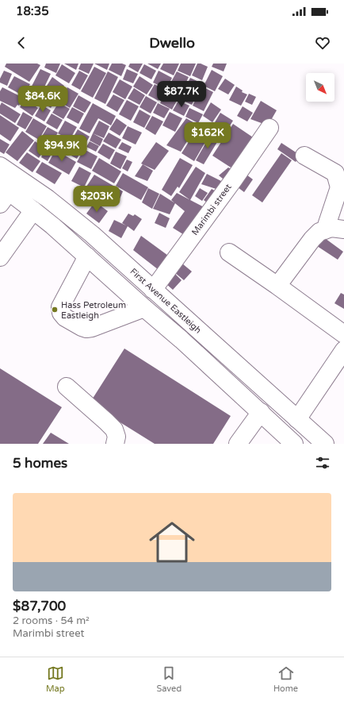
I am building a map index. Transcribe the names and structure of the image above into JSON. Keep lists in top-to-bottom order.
{
  "streets": {
    "main road": ["Marimbi street", "First Avenue Eastleigh"]
  },
  "crossings": [
    ["Marimbi street", "First Avenue Eastleigh"]
  ],
  "places": ["Hass Petroleum Eastleigh"],
  "north": "bottom right",
  "page": {
    "status": "18:35",
    "header": "Dwello",
    "price": [
      "$87.7K",
      "$84.6K",
      "$162K",
      "$94.9K",
      "$203K"
    ],
    "heading": "5 homes",
    "list": [
      {
        "name": "$87,700",
        "note": "2 rooms · 54 m² · Marimbi street"
      }
    ],
    "tabs": ["Map", "Saved", "Home"]
  }
}
